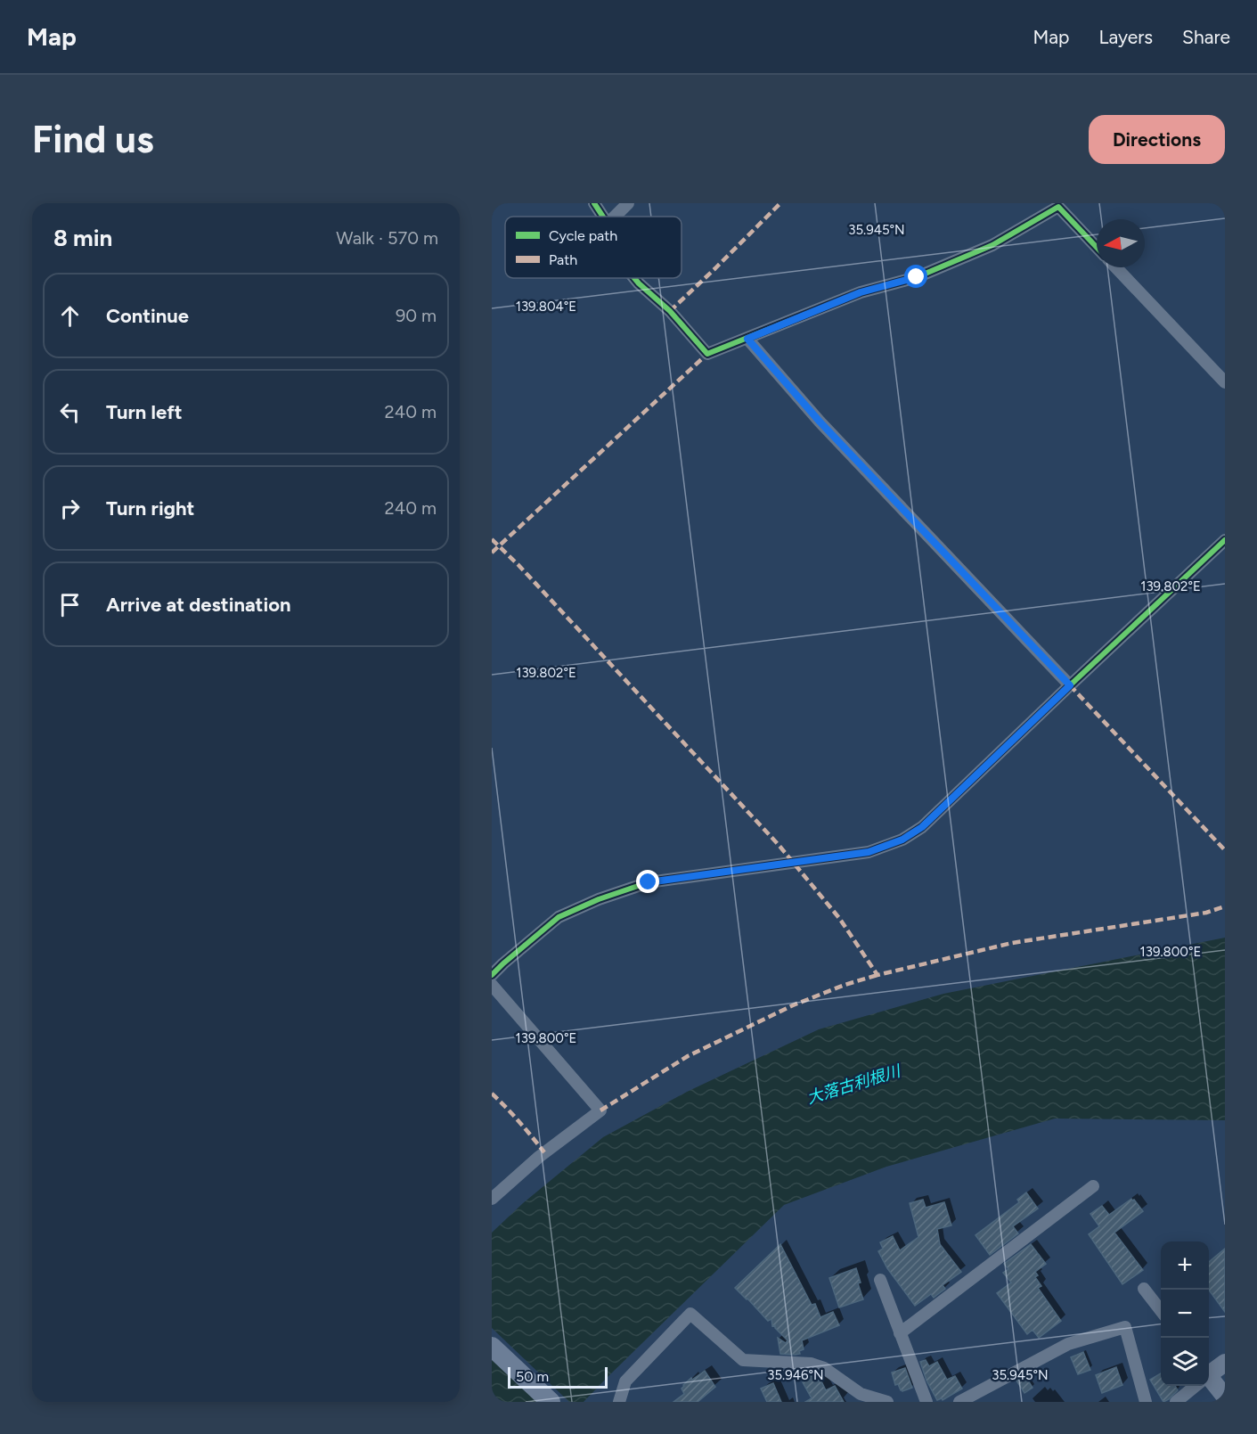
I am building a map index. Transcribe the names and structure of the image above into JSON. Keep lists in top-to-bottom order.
{
  "water": ["大落古利根川"],
  "legend": ["Cycle path", "Path"],
  "scale_bar": "50 m",
  "north": "left",
  "page": {
    "header": "Map",
    "nav": ["Map", "Layers", "Share"],
    "buttons": "Directions",
    "title": "Find us",
    "heading": ["8 min", "Walk · 570 m"],
    "list": [
      ["Continue", "90 m"],
      ["Turn left", "240 m"],
      ["Turn right", "240 m"],
      "Arrive at destination"
    ],
    "map_buttons": ["+", "−"],
    "scale": "50 m"
  },
  "coordinates": [
    "35.945°N",
    "139.804°E",
    "139.802°E",
    "139.800°E",
    "35.946°N"
  ]
}
